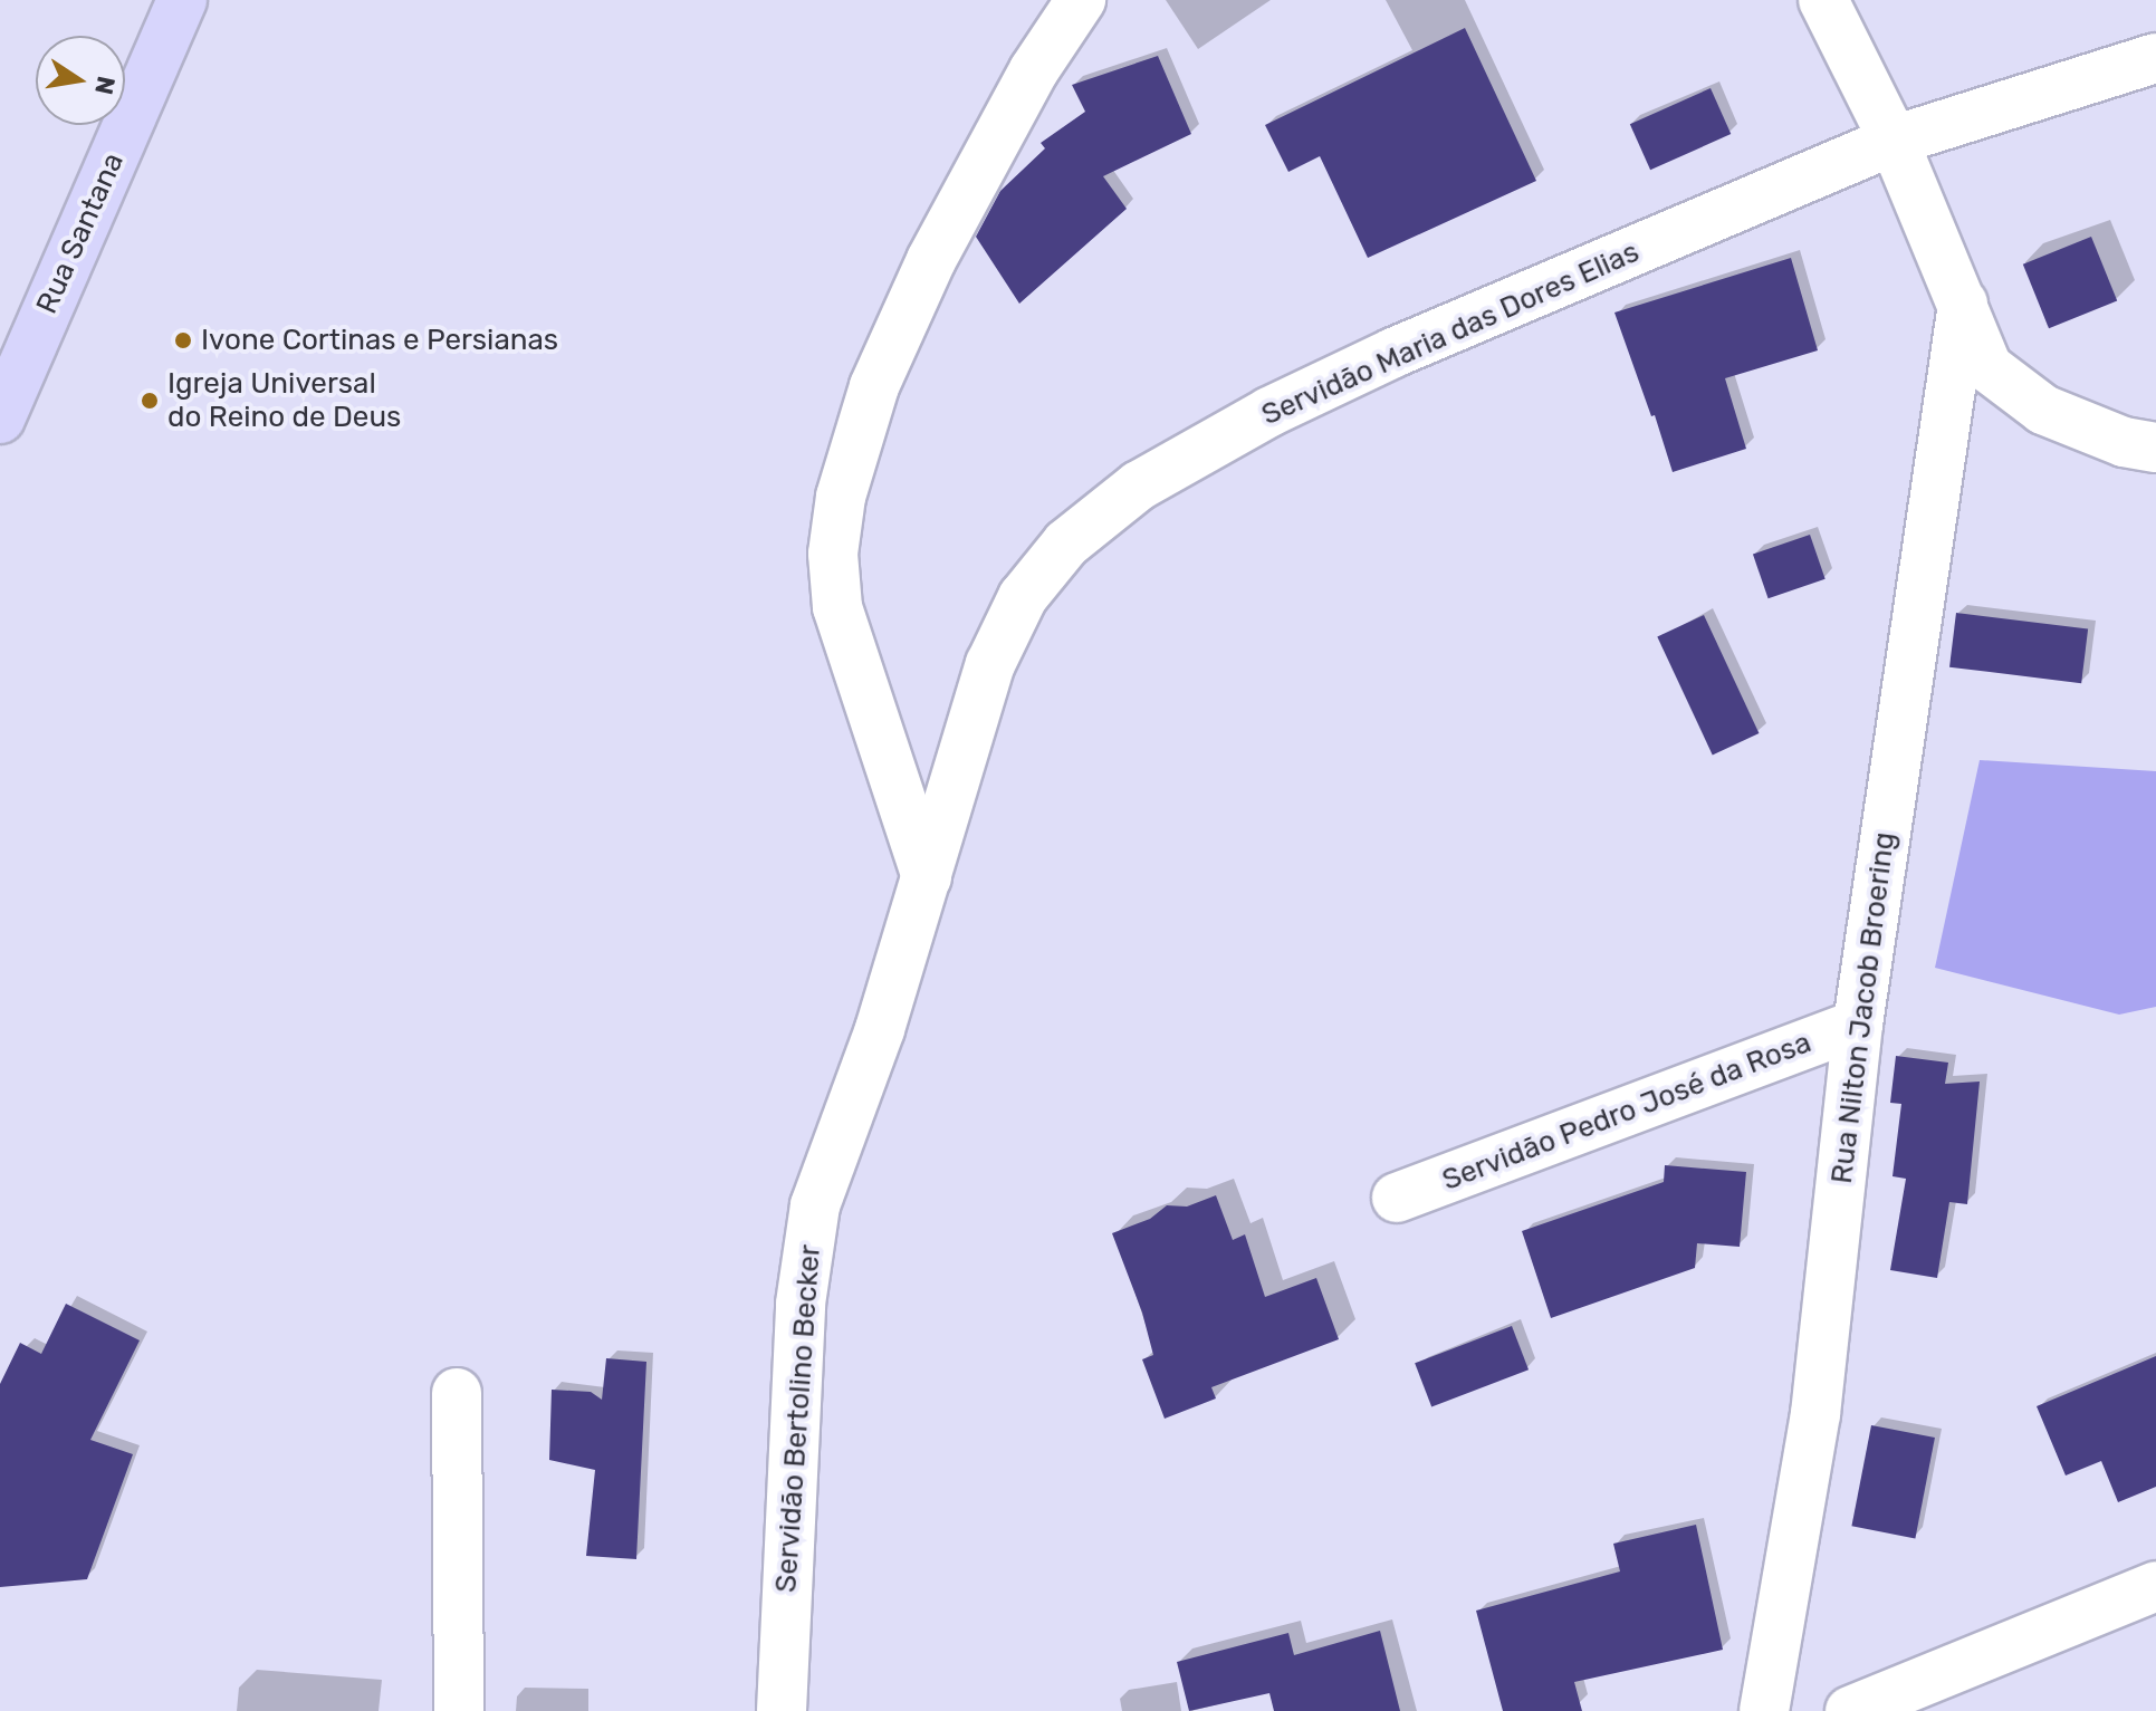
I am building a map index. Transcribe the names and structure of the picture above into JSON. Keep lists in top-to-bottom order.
{
  "streets": {
    "main road": ["Rua Santana"],
    "street": [
      "Servidão Maria das Dores Elias",
      "Rua Nilton Jacob Broering",
      "Servidão Pedro José da Rosa",
      "Servidão Bertolino Becker"
    ]
  },
  "crossings": [
    ["Servidão Maria das Dores Elias", "Servidão Bertolino Becker"],
    ["Rua Nilton Jacob Broering", "Servidão Pedro José da Rosa"]
  ],
  "places": ["Ivone Cortinas e Persianas", "Igreja Universal do Reino de Deus"],
  "north": "right"
}
